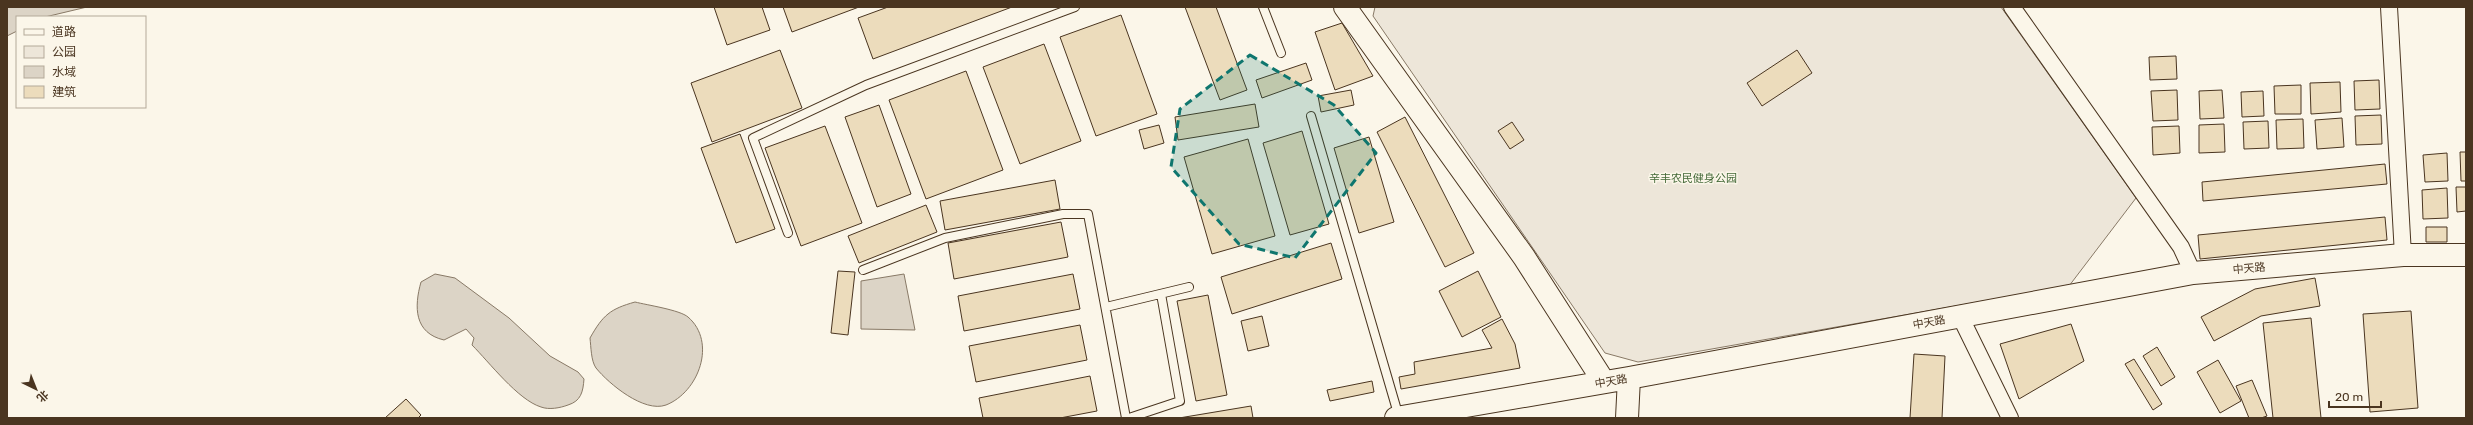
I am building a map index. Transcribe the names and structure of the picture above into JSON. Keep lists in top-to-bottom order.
{
  "streets": {
    "main road": ["中天路"]
  },
  "parks": ["辛丰农民健身公园"],
  "legend": [
    "道路",
    "公园",
    "水域",
    "建筑"
  ],
  "scale_bar": "20 m",
  "north": "bottom right"
}
